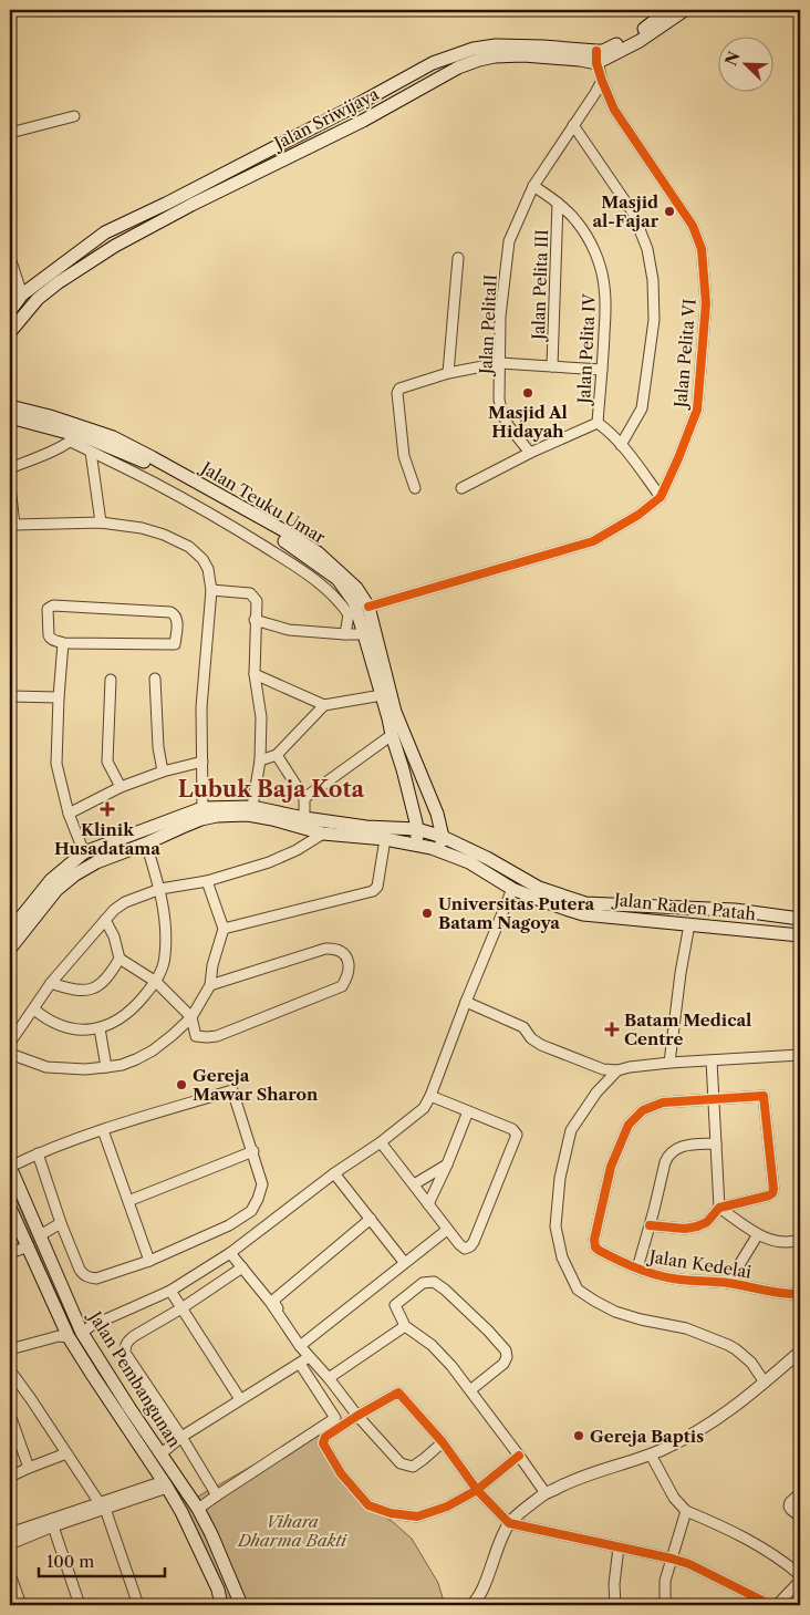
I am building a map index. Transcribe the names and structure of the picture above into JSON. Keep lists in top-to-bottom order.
{
  "streets": {
    "main road": [
      "Jalan Sriwijaya",
      "Jalan Teuku Umar",
      "Jalan Raden Patah",
      "Jalan Pembangunan"
    ],
    "street": [
      "Jalan Pelita III",
      "Jalan PelitaII",
      "Jalan Pelita IV",
      "Jalan Pelita VI",
      "Jalan Kedelai"
    ]
  },
  "crossings": [
    ["Jalan Sriwijaya", "Jalan Pelita VI"],
    ["Jalan Pelita III", "Jalan Pelita IV"],
    ["Jalan PelitaII", "Jalan Pelita IV"],
    ["Jalan PelitaII", "Jalan Pelita VI"],
    ["Jalan Pelita VI", "Jalan Teuku Umar"],
    ["Jalan Teuku Umar", "Jalan Raden Patah"]
  ],
  "districts": ["Lubuk Baja Kota"],
  "parks": ["Vihara Dharma Bakti"],
  "places": {
    "other": [
      "Masjid al-Fajar",
      "Masjid Al Hidayah",
      "Universitas Putera Batam Nagoya",
      "Gereja Mawar Sharon",
      "Gereja Baptis"
    ],
    "health": ["Klinik Husadatama", "Batam Medical Centre"]
  },
  "scale_bar": "100 m",
  "north": "top left"
}
